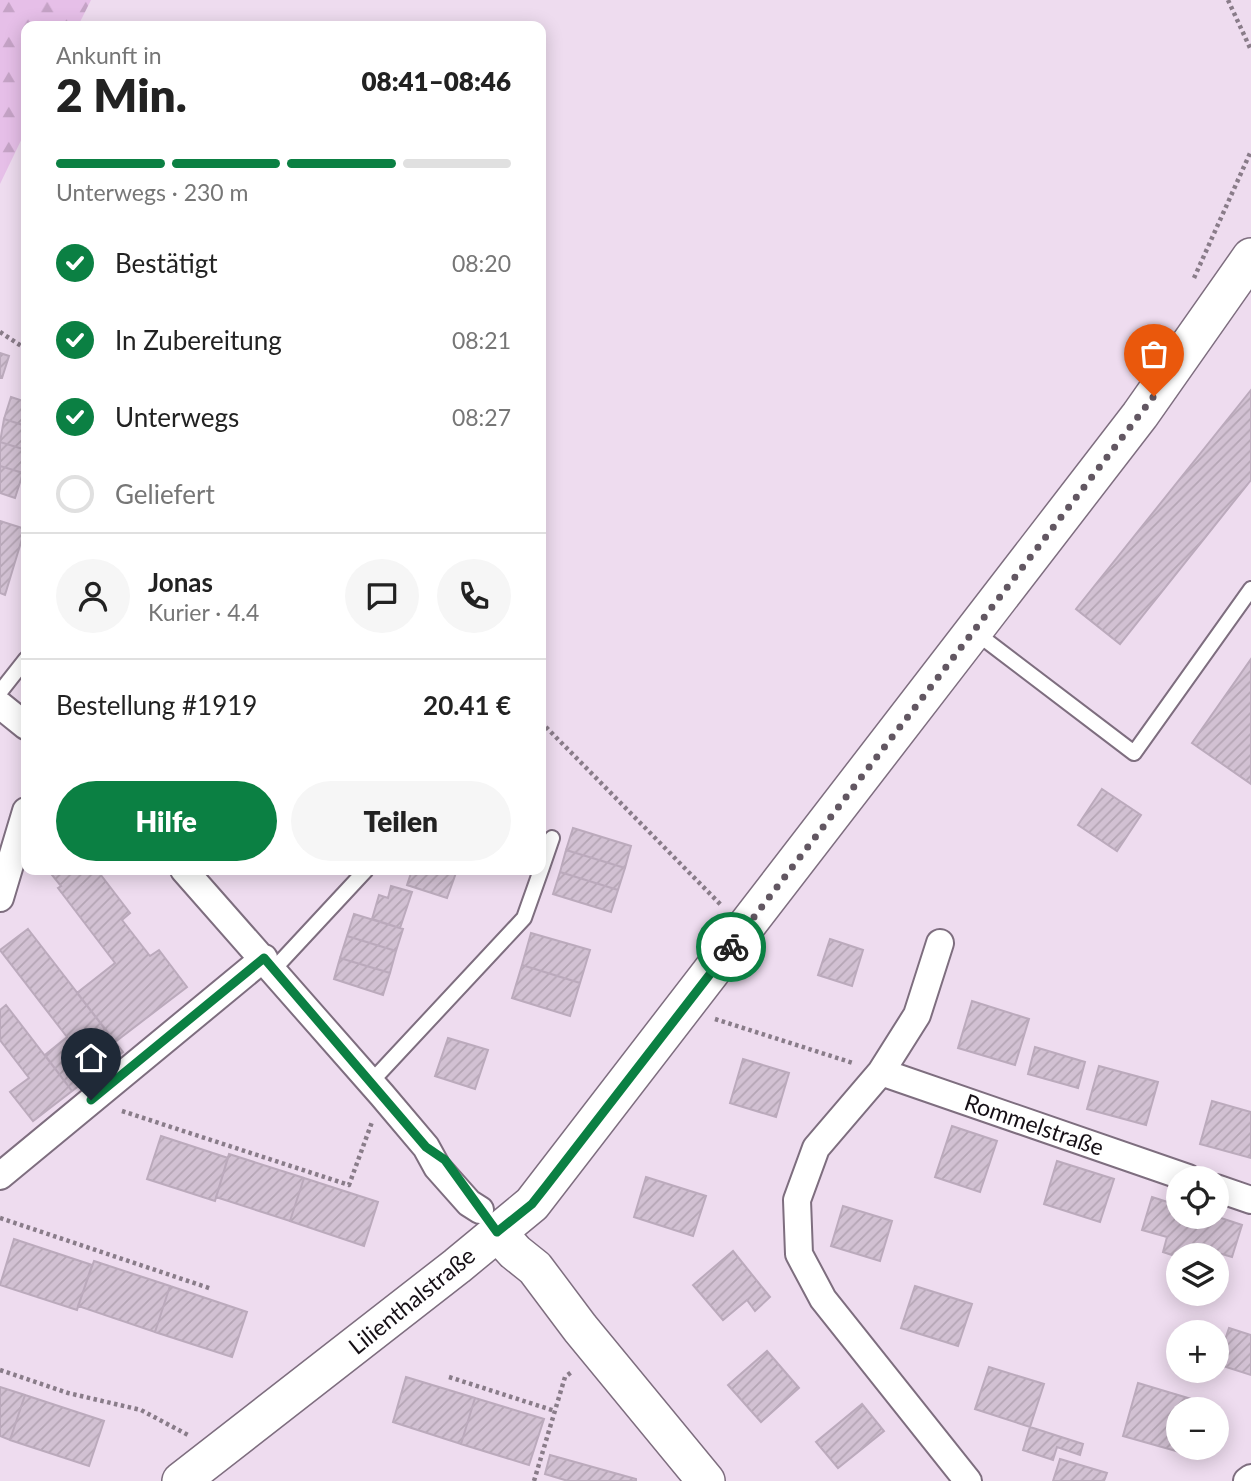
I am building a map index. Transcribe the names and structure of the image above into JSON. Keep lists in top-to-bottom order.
{
  "streets": {
    "street": ["Rommelstraße", "Lilienthalstraße"]
  },
  "page": {
    "heading": ["2 Min.", "Ankunft in", "08:41–08:46"],
    "panel": [
      "Jonas",
      "Kurier · 4.4",
      "Bestellung #1919",
      "20.41 €"
    ],
    "bar": "Unterwegs · 230 m",
    "list": [
      ["Bestätigt", "08:20"],
      ["In Zubereitung", "08:21"],
      ["Unterwegs", "08:27"],
      "Geliefert"
    ],
    "buttons": ["Hilfe", "Teilen"],
    "map_buttons": ["+", "−"]
  }
}
